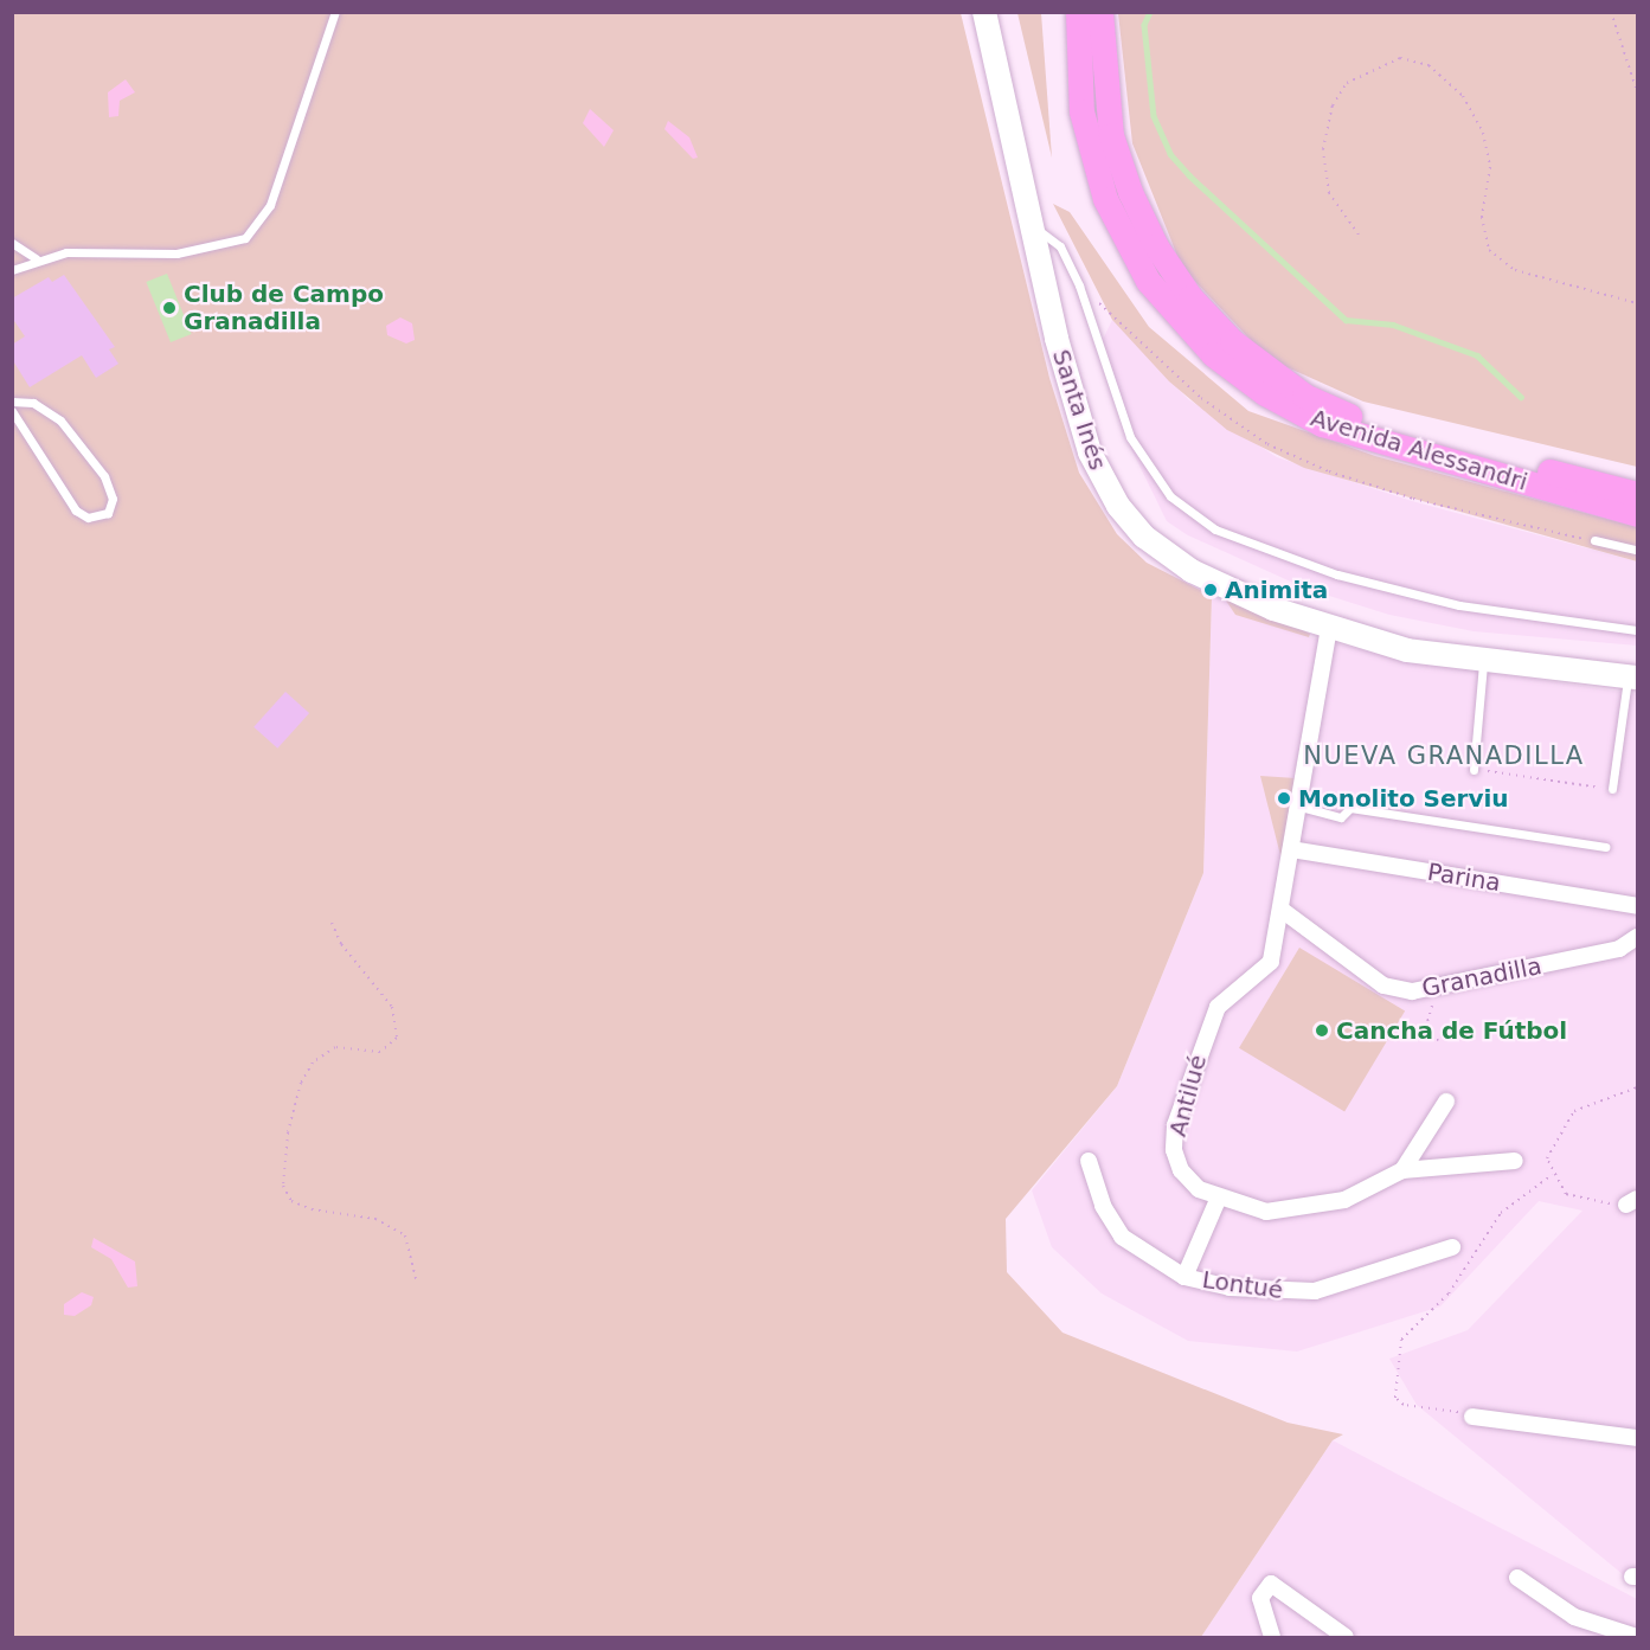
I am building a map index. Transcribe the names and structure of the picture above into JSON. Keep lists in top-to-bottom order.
{
  "streets": {
    "main road": ["Santa Inés", "Avenida Alessandri"],
    "street": [
      "Parina",
      "Granadilla",
      "Antilué",
      "Lontué"
    ]
  },
  "crossings": [
    ["Santa Inés", "Antilué"],
    ["Parina", "Antilué"],
    ["Granadilla", "Antilué"]
  ],
  "districts": ["NUEVA GRANADILLA"],
  "places": [
    "Club de Campo Granadilla",
    "Animita",
    "Monolito Serviu",
    "Cancha de Fútbol"
  ]
}
